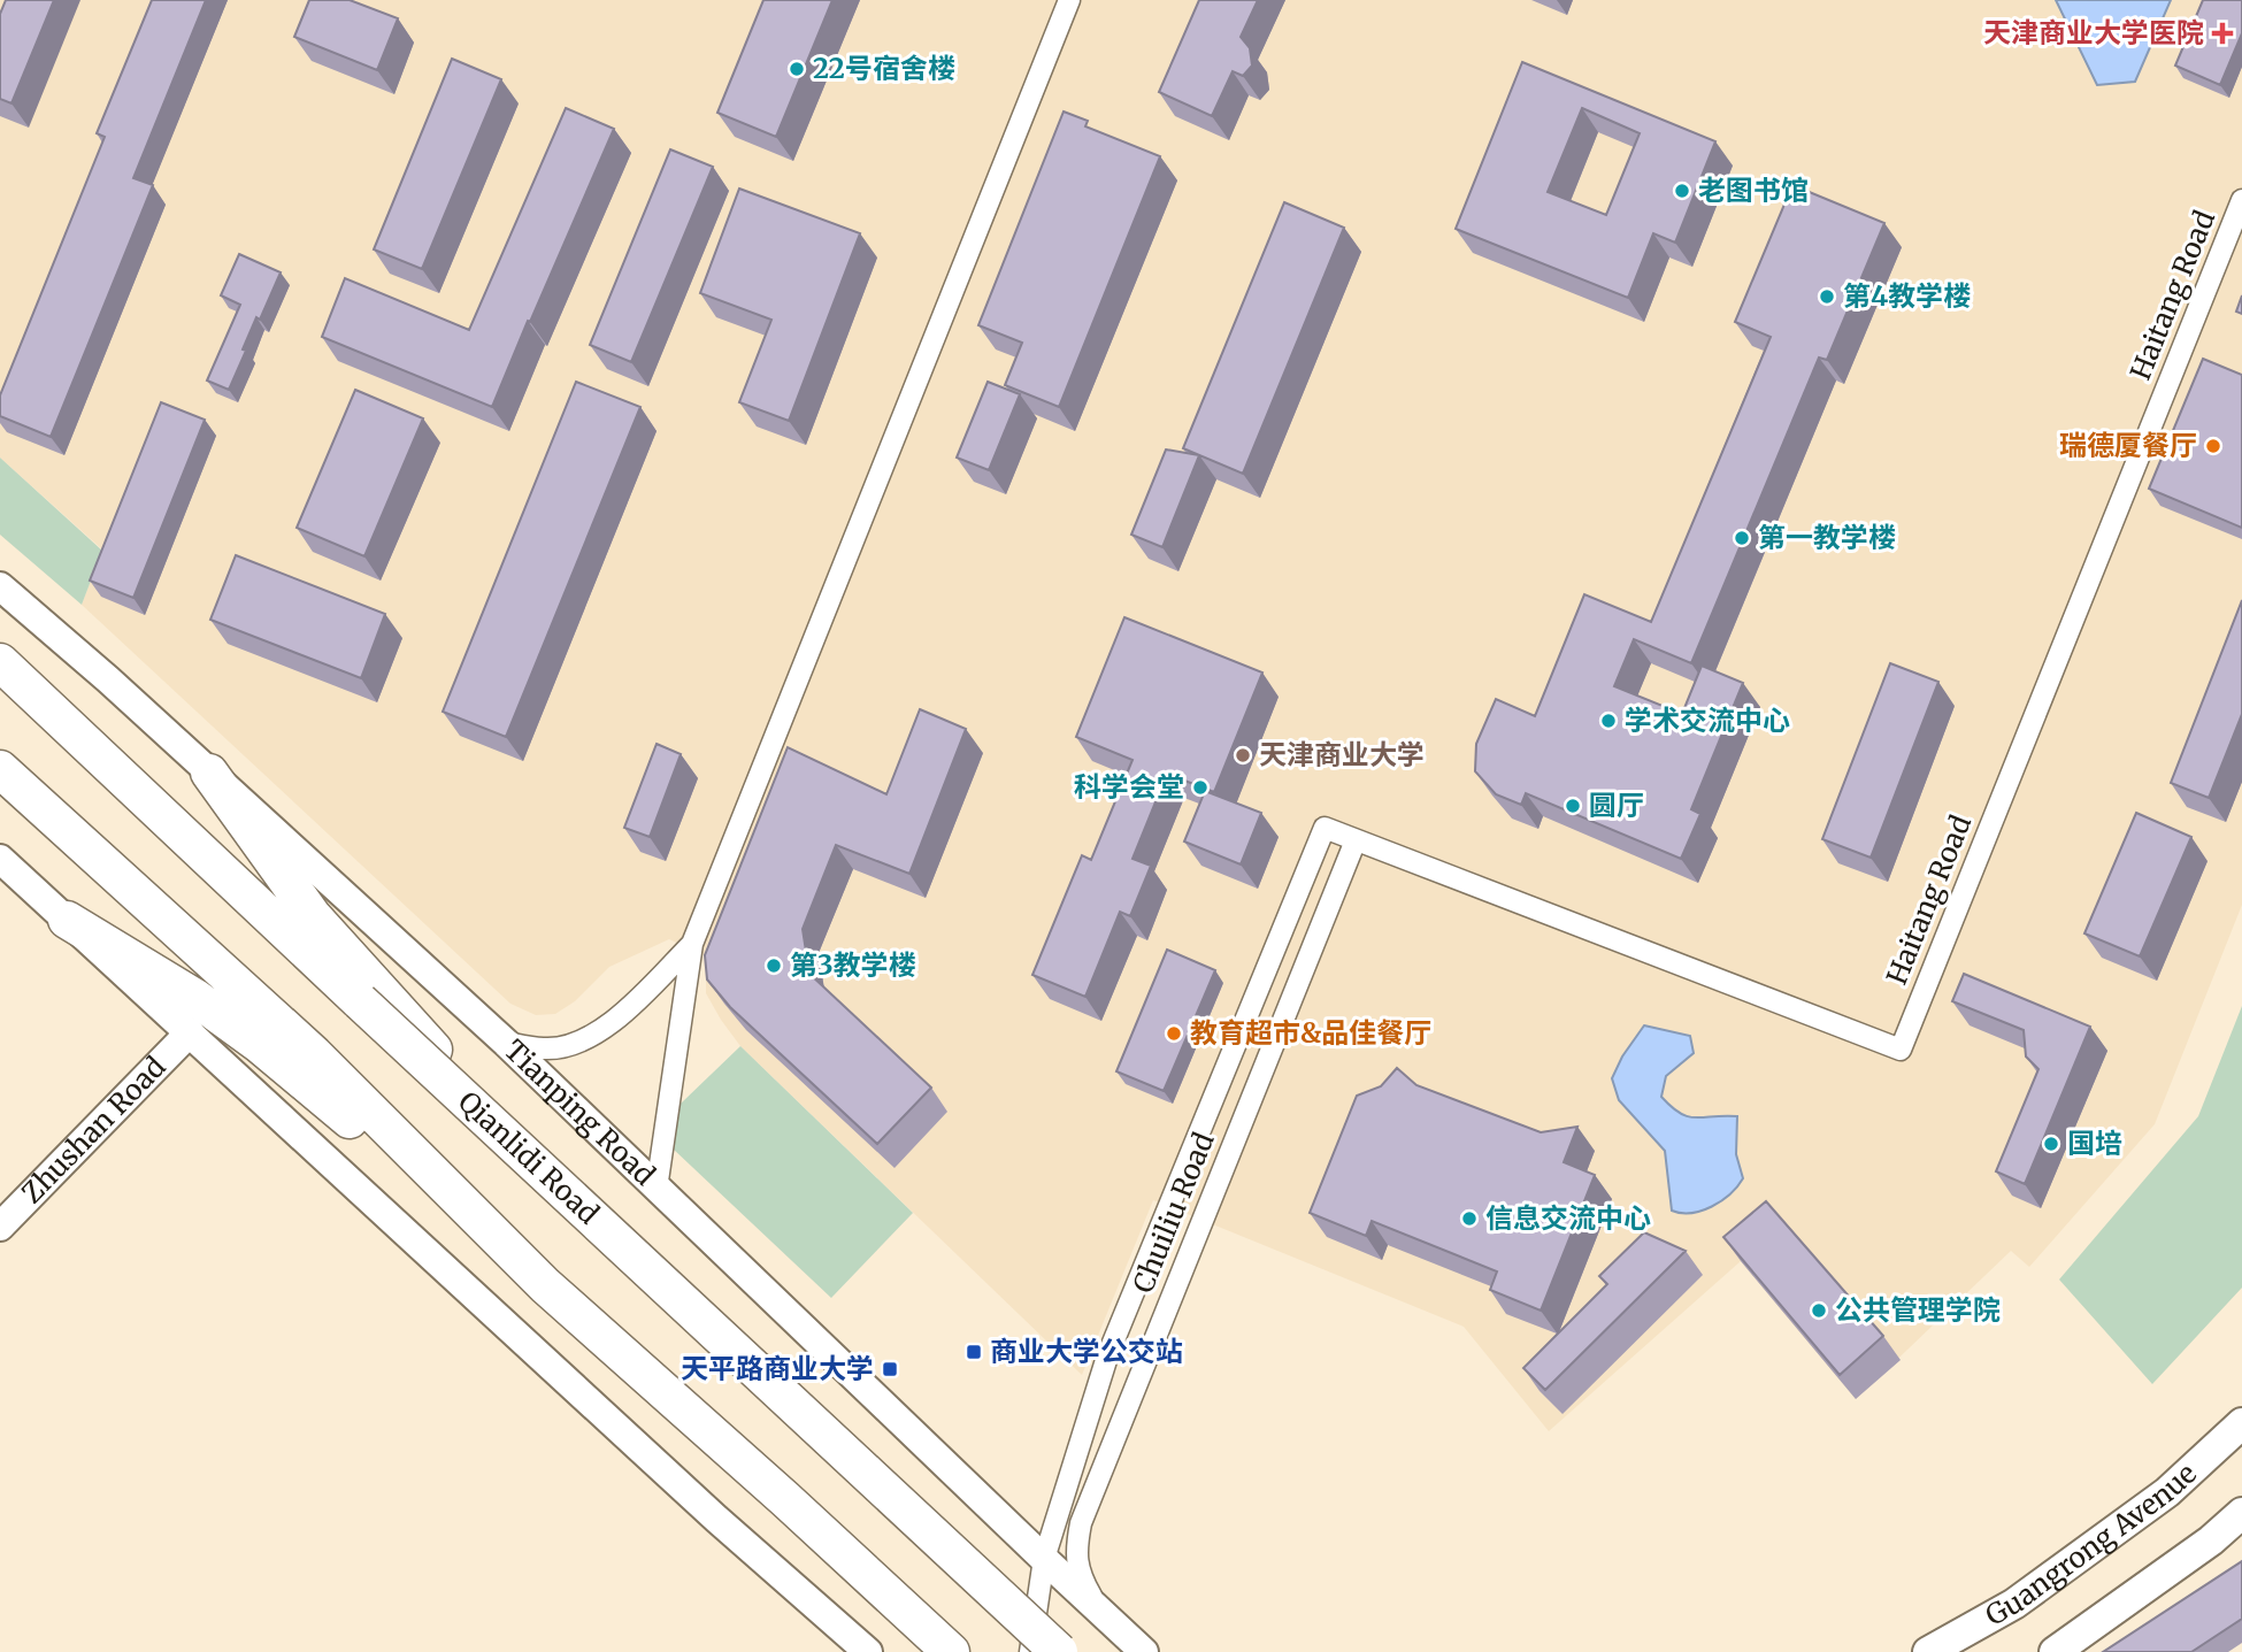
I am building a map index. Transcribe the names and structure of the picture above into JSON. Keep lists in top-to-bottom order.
{
  "streets": {
    "highway": ["Qianlidi Road"],
    "main road": ["Guangrong Avenue"],
    "street": [
      "Haitang Road",
      "Tianping Road",
      "Zhushan Road",
      "Chuiliu Road"
    ]
  },
  "crossings": [
    ["Haitang Road", "Chuiliu Road"],
    ["Tianping Road", "Chuiliu Road"]
  ],
  "places": {
    "health": ["天津商业大学医院"],
    "other": [
      "22号宿舍楼",
      "老图书馆",
      "第4教学楼",
      "瑞德厦餐厅",
      "第一教学楼",
      "学术交流中心",
      "天津商业大学",
      "科学会堂",
      "圆厅",
      "第3教学楼",
      "教育超市&品佳餐厅",
      "国培",
      "信息交流中心",
      "公共管理学院"
    ],
    "transit": ["商业大学公交站", "天平路商业大学"]
  }
}
